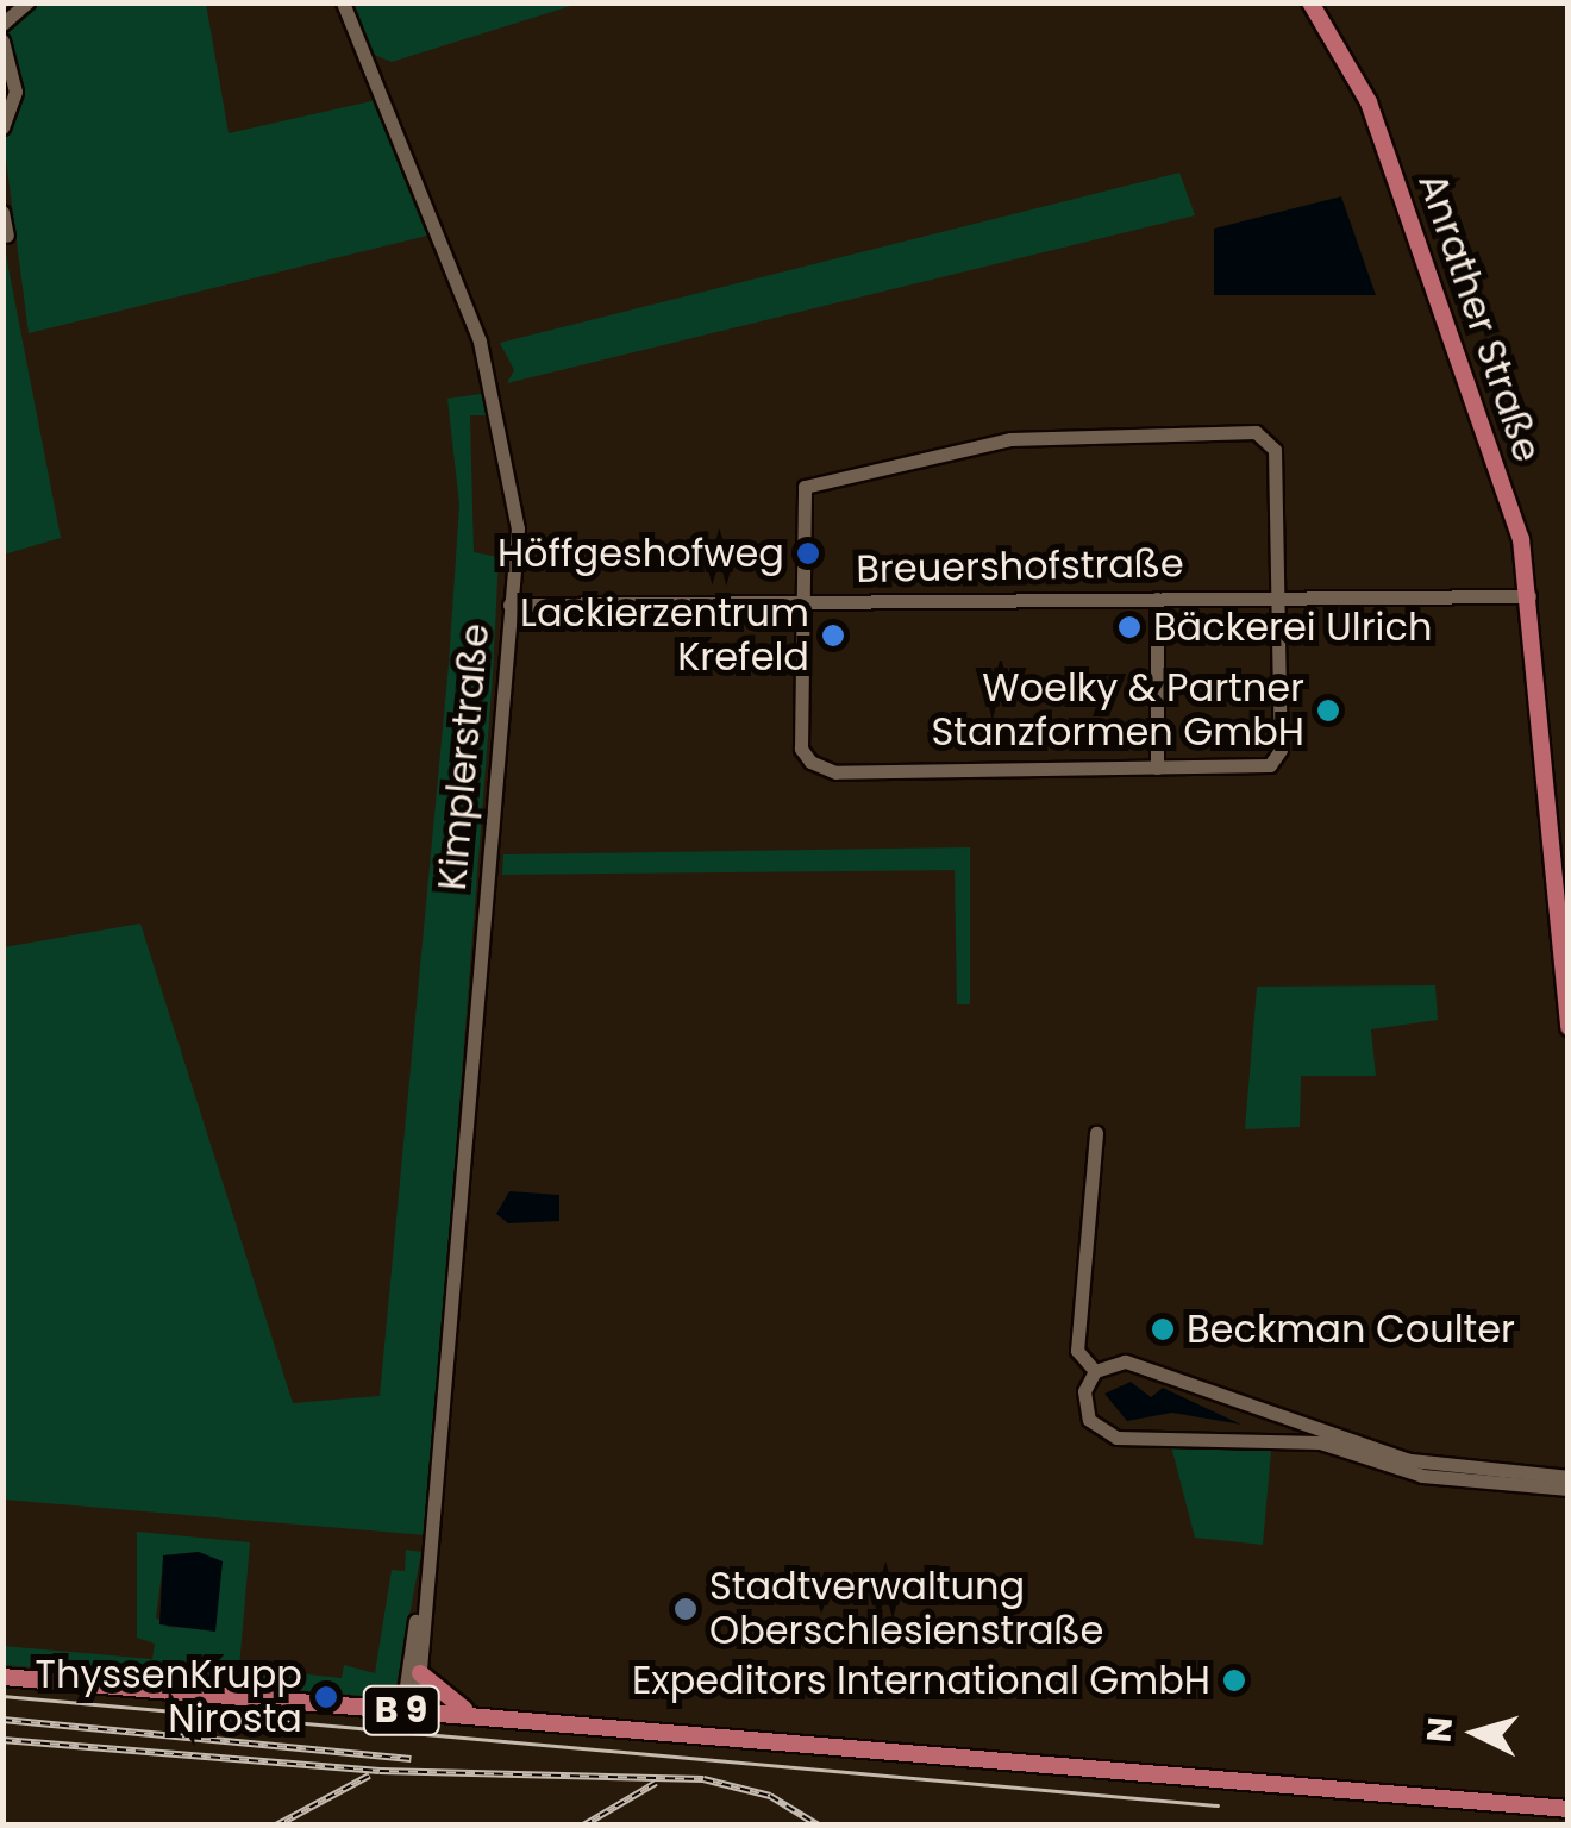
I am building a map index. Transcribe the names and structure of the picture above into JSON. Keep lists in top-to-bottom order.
{
  "streets": {
    "main road": ["Anrather Straße", "B 9"],
    "street": ["Breuershofstraße", "Kimplerstraße"]
  },
  "crossings": [
    ["Anrather Straße", "Breuershofstraße"],
    ["Breuershofstraße", "Kimplerstraße"],
    ["Kimplerstraße", "B 9"]
  ],
  "places": [
    "Höffgeshofweg",
    "Bäckerei Ulrich",
    "Lackierzentrum Krefeld",
    "Woelky & Partner Stanzformen GmbH",
    "Beckman Coulter",
    "Stadtverwaltung Oberschlesienstraße",
    "Expeditors International GmbH",
    "ThyssenKrupp Nirosta"
  ],
  "north": "left"
}
